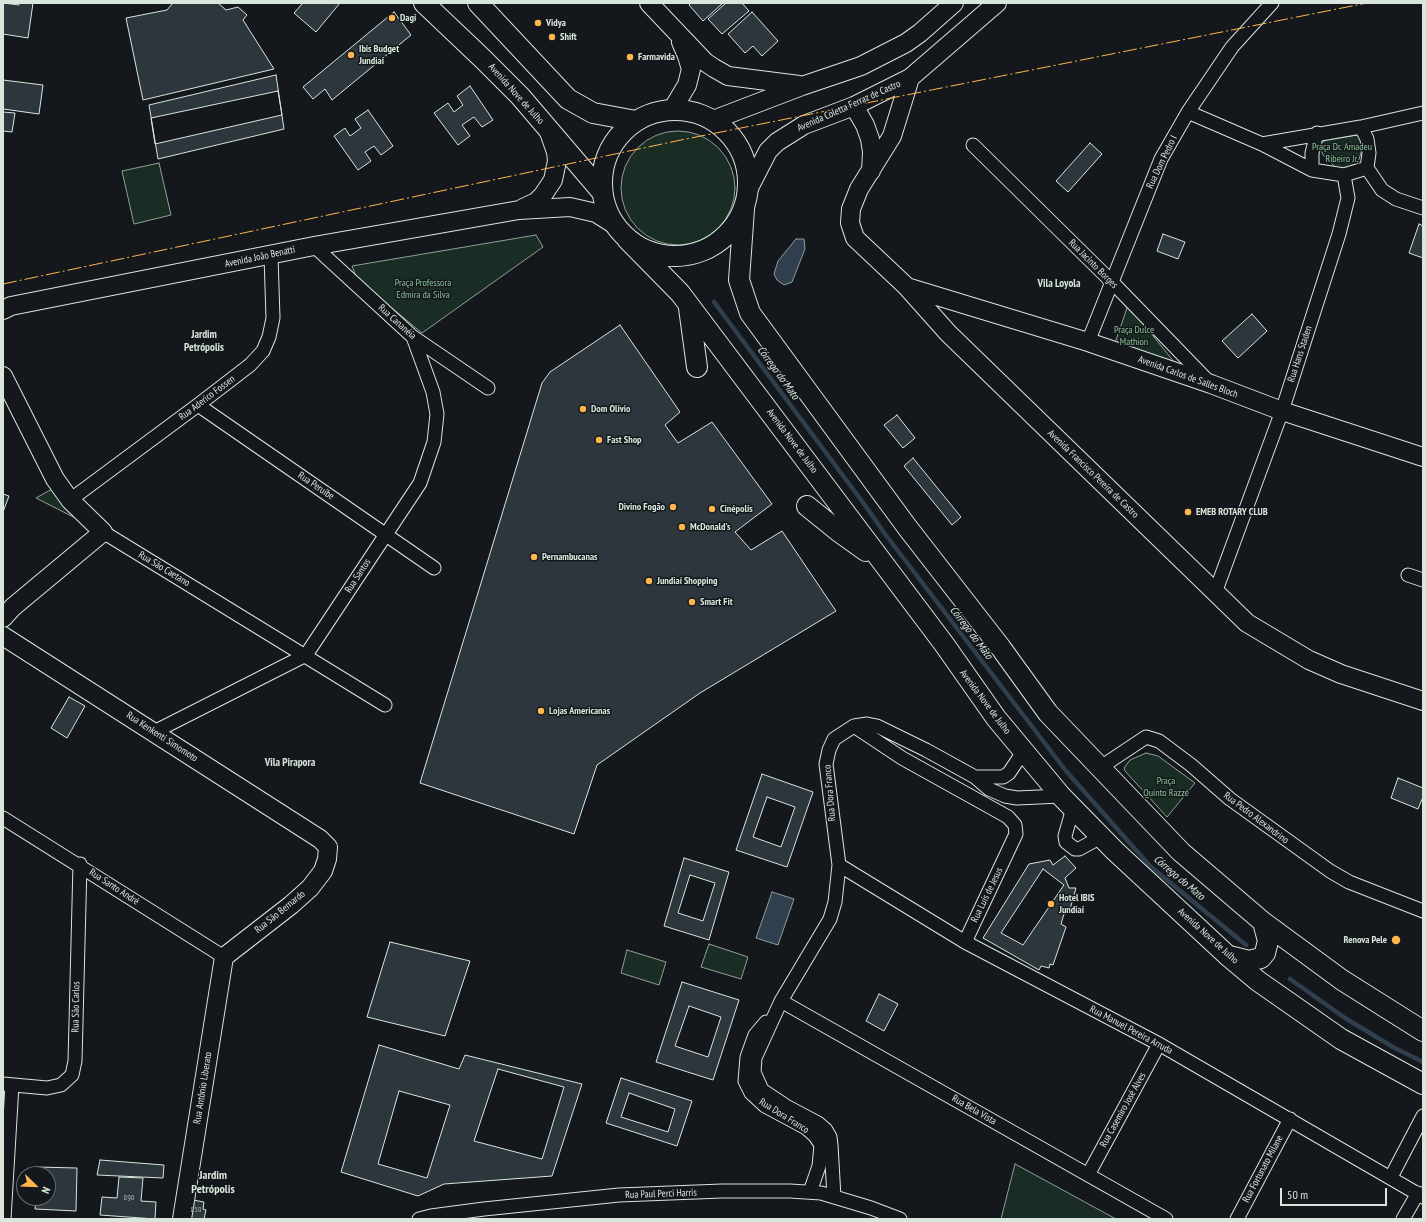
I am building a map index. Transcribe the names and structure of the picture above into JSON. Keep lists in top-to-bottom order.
{
  "streets": {
    "main road": ["Avenida Nove de Julho"],
    "street": [
      "Avenida Coletta Ferraz de Castro",
      "Rua Dom Pedro I",
      "Avenida João Benatti",
      "Rua Jacinto Borges",
      "Rua Cananéia",
      "Rua Hans Staden",
      "Avenida Carlos de Salles Bloch",
      "Rua Aderico Fossen",
      "Avenida Francisco Pereira de Castro",
      "Rua Peruíbe",
      "Rua São Caetano",
      "Rua Santos",
      "Rua Kenkenti Simomoto",
      "Rua Dora Franco",
      "Rua Pedro Alexandrino",
      "Rua Santo André",
      "Rua Luís de Jesus",
      "Rua São Bernardo",
      "Rua São Carlos",
      "Rua Manuel Pereira Arruda",
      "Rua Antônio Liberato",
      "Rua Bela Vista",
      "Rua Casemiro José Alves",
      "Rua Fortunato Milane",
      "Rua Paul Perci Harris"
    ]
  },
  "crossings": [
    ["Avenida Nove de Julho", "Avenida João Benatti"],
    ["Avenida Coletta Ferraz de Castro", "Avenida Francisco Pereira de Castro"],
    ["Rua Dom Pedro I", "Rua Jacinto Borges"],
    ["Rua Dom Pedro I", "Avenida Carlos de Salles Bloch"],
    ["Avenida João Benatti", "Rua Cananéia"],
    ["Avenida João Benatti", "Rua Aderico Fossen"],
    ["Rua Jacinto Borges", "Avenida Carlos de Salles Bloch"],
    ["Rua Cananéia", "Rua Santos"],
    ["Rua Hans Staden", "Avenida Carlos de Salles Bloch"],
    ["Rua Hans Staden", "Avenida Francisco Pereira de Castro"],
    ["Avenida Carlos de Salles Bloch", "Avenida Francisco Pereira de Castro"],
    ["Rua Aderico Fossen", "Rua Peruíbe"],
    ["Rua Aderico Fossen", "Rua São Caetano"],
    ["Rua Peruíbe", "Rua Santos"],
    ["Rua São Caetano", "Rua Santos"],
    ["Rua Santos", "Rua Kenkenti Simomoto"],
    ["Rua Kenkenti Simomoto", "Rua São Bernardo"],
    ["Rua Dora Franco", "Rua Luís de Jesus"],
    ["Rua Dora Franco", "Rua Manuel Pereira Arruda"],
    ["Rua Dora Franco", "Rua Bela Vista"],
    ["Rua Dora Franco", "Rua Paul Perci Harris"],
    ["Rua Santo André", "Rua São Bernardo"],
    ["Rua Santo André", "Rua São Carlos"],
    ["Rua Santo André", "Rua Antônio Liberato"],
    ["Rua Luís de Jesus", "Rua Manuel Pereira Arruda"],
    ["Rua São Bernardo", "Rua Antônio Liberato"],
    ["Rua Manuel Pereira Arruda", "Rua Casemiro José Alves"],
    ["Rua Manuel Pereira Arruda", "Rua Fortunato Milane"],
    ["Rua Bela Vista", "Rua Casemiro José Alves"]
  ],
  "districts": [
    "Vila Loyola",
    "Jardim Petrópolis",
    "Vila Pirapora",
    "Jardim Petrópolis"
  ],
  "water": ["Córrego do Mato"],
  "parks": [
    "Praça Dr. Amadeu Ribeiro Jr.",
    "Praça Professora Edmira da Silva",
    "Praça Dulce Mathion",
    "Praça Quinto Razzé"
  ],
  "places": [
    "Dagi",
    "Vidya",
    "Shift",
    "Ibis Budget Jundiaí",
    "Farmavida",
    "Dom Olívio",
    "Fast Shop",
    "Divino Fogão",
    "Cinépolis",
    "EMEB ROTARY CLUB",
    "McDonald's",
    "Pernambucanas",
    "Jundiaí Shopping",
    "Smart Fit",
    "Lojas Americanas",
    "Hotel IBIS Jundiaí",
    "Renova Pele"
  ],
  "house_numbers": ["890", "858"],
  "scale_bar": "50 m",
  "north": "bottom right"
}
